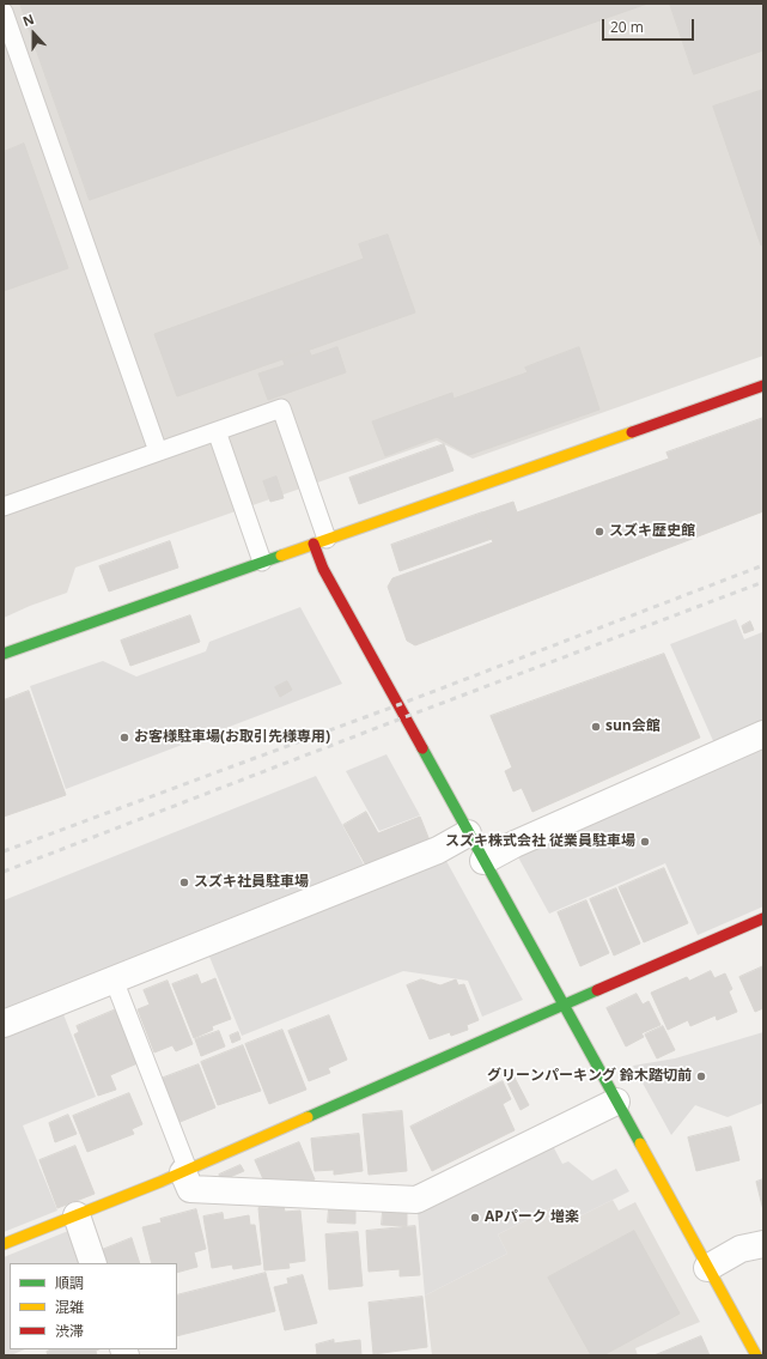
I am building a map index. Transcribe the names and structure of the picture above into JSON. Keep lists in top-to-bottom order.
{
  "places": [
    "スズキ歴史館",
    "sun会館",
    "お客様駐車場(お取引先様専用)",
    "スズキ株式会社 従業員駐車場",
    "スズキ社員駐車場",
    "グリーンパーキング 鈴木踏切前",
    "APパーク 増楽"
  ],
  "legend": ["順調", "混雑", "渋滞"],
  "scale_bar": "20 m",
  "north": "top"
}
